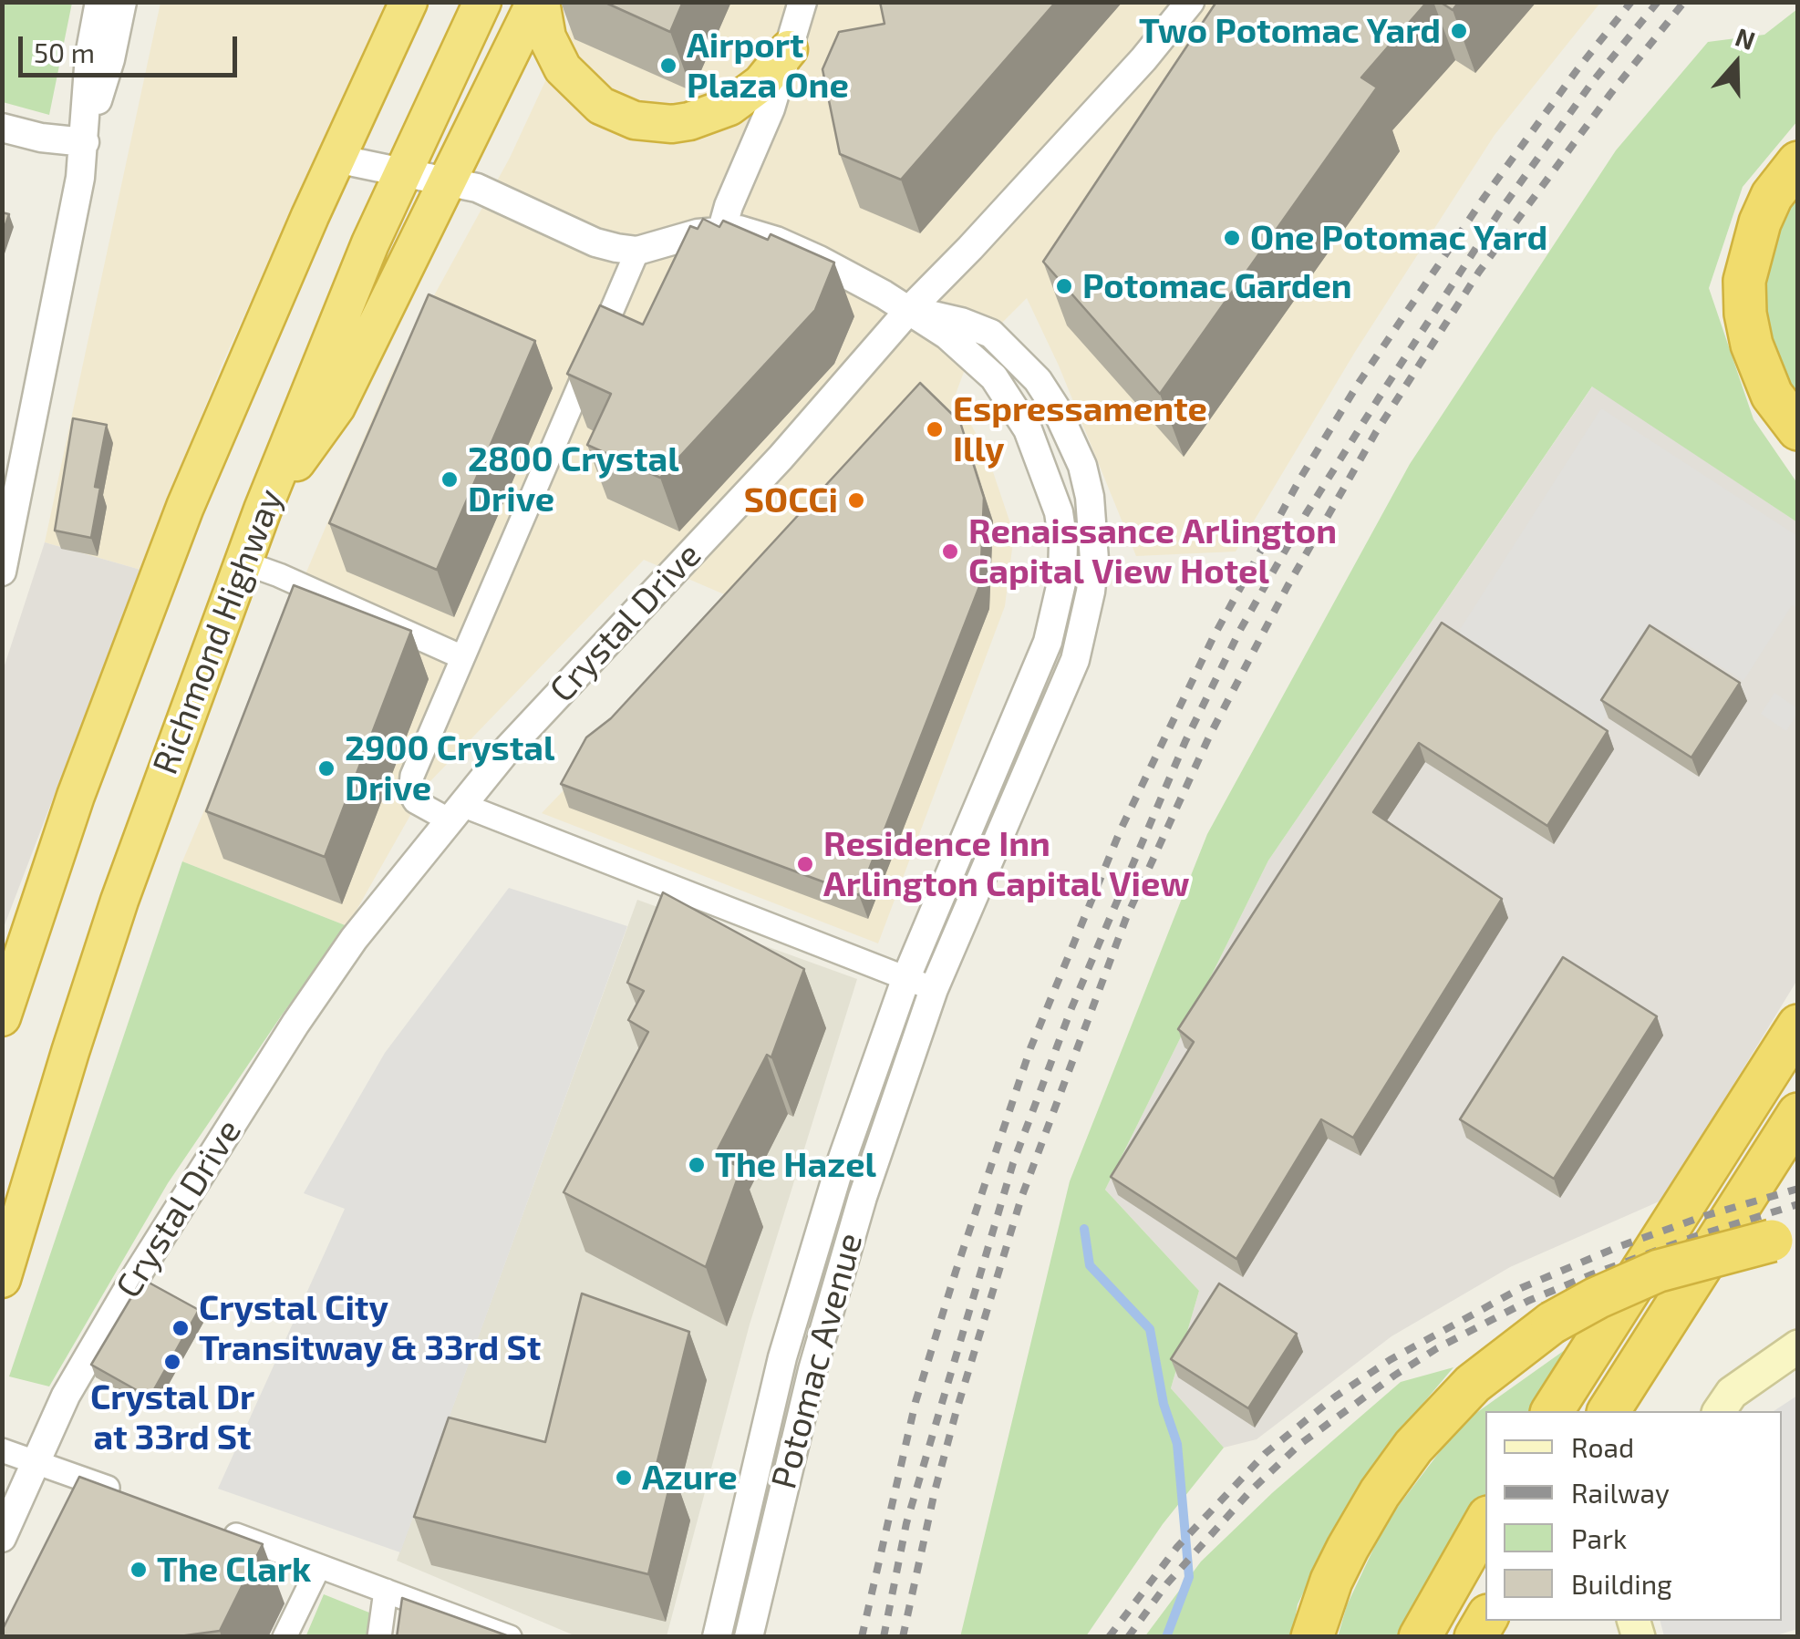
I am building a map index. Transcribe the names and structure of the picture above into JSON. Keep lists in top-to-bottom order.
{
  "streets": {
    "highway": ["Richmond Highway"],
    "street": ["Crystal Drive", "Potomac Avenue"]
  },
  "crossings": [
    ["Crystal Drive", "Potomac Avenue"]
  ],
  "places": [
    "Two Potomac Yard",
    "Airport Plaza One",
    "One Potomac Yard",
    "Potomac Garden",
    "Espressamente Illy",
    "2800 Crystal Drive",
    "SOCCi",
    "Renaissance Arlington Capital View Hotel",
    "2900 Crystal Drive",
    "Residence Inn Arlington Capital View",
    "The Hazel",
    "Crystal City Transitway & 33rd St",
    "Crystal Dr at 33rd St",
    "Azure",
    "The Clark"
  ],
  "legend": [
    "Road",
    "Railway",
    "Park",
    "Building"
  ],
  "scale_bar": "50 m",
  "north": "top"
}
